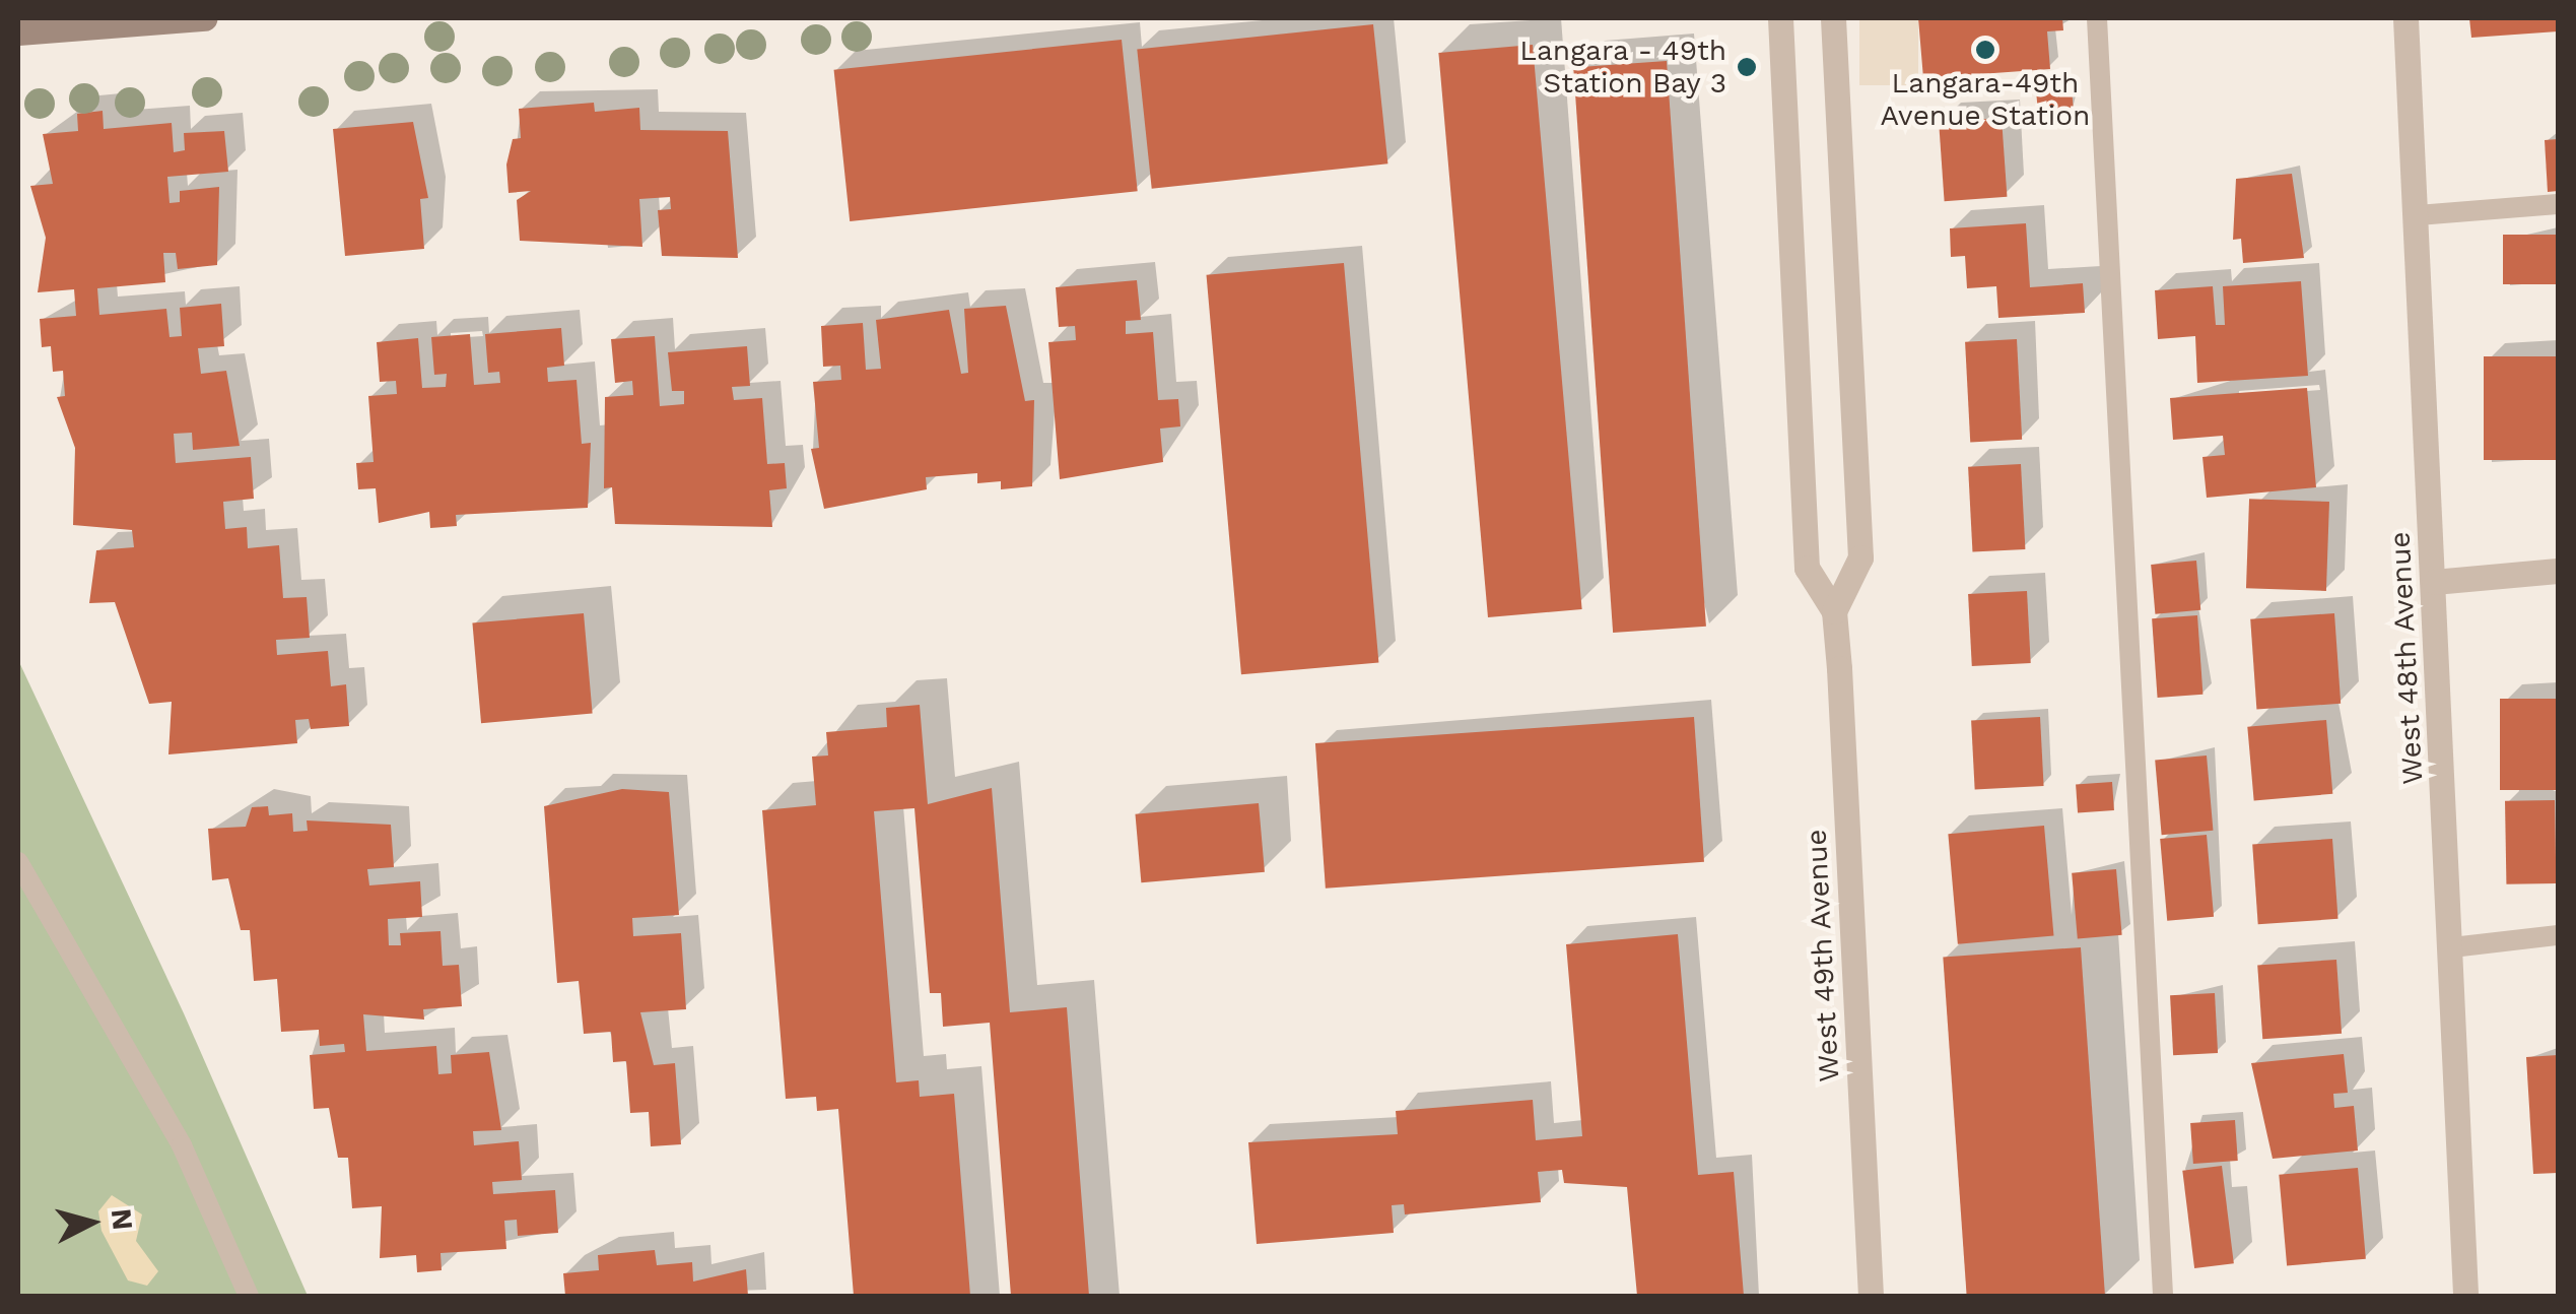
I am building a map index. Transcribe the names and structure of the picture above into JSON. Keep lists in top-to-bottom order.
{
  "streets": {
    "street": ["West 48th Avenue", "West 49th Avenue"]
  },
  "places": ["Langara-49th Avenue Station", "Langara - 49th Station Bay 3"],
  "north": "right"
}
